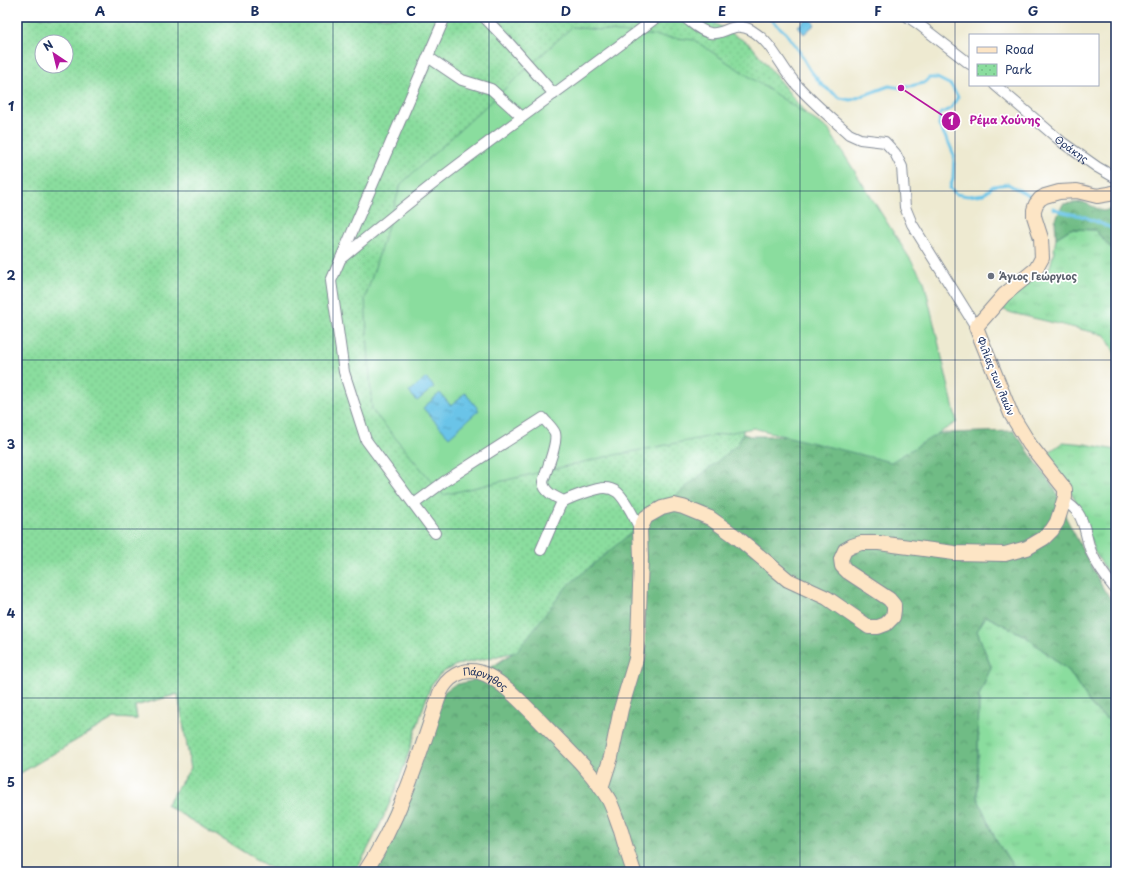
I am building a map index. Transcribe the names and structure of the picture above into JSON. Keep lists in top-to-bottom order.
{
  "streets": {
    "street": ["Θράκης", "Φιλίας των λαών", "Πάρνηθος"]
  },
  "places": ["Ρέμα Χούνης", "Άγιος Γεώργιος"],
  "legend": ["Road", "Park"],
  "north": "top left",
  "grid": {
    "columns": [
      "A",
      "B",
      "C",
      "D",
      "E",
      "F",
      "G"
    ],
    "rows": [
      "1",
      "2",
      "3",
      "4",
      "5"
    ]
  }
}
